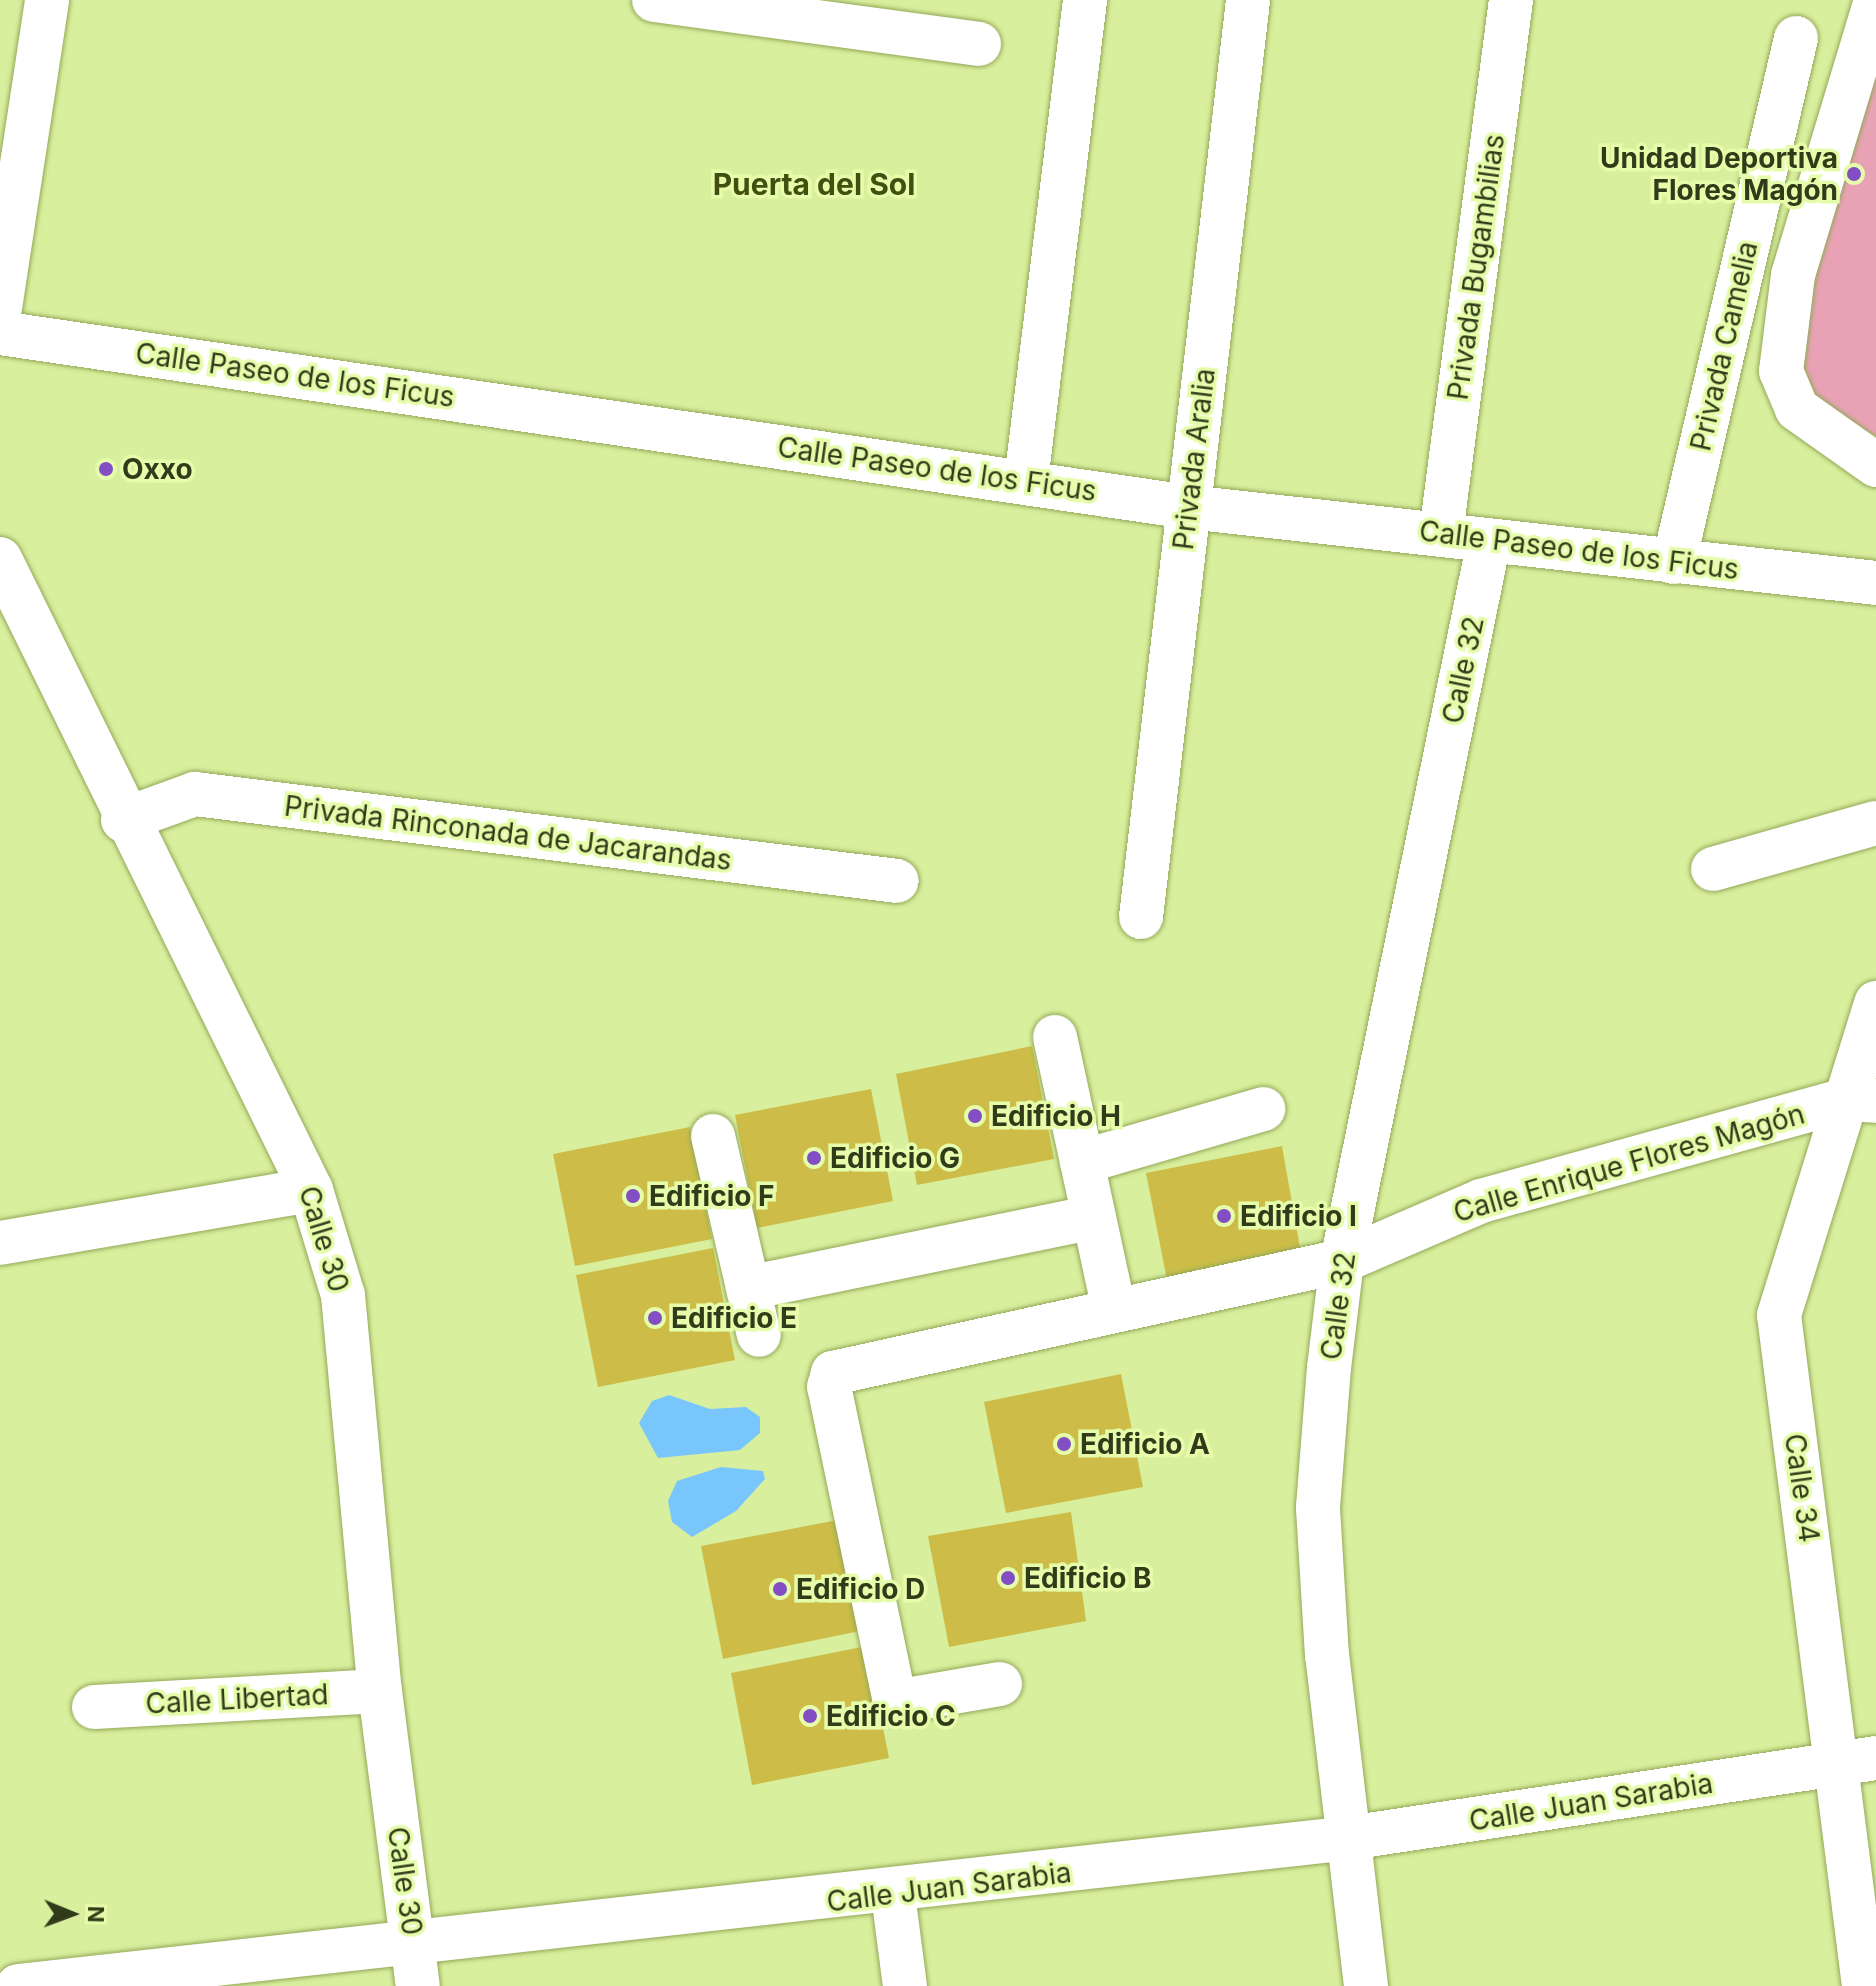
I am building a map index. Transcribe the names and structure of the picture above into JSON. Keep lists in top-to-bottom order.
{
  "streets": {
    "street": [
      "Privada Bugambilias",
      "Privada Camelia",
      "Calle Paseo de los Ficus",
      "Privada Aralia",
      "Calle 32",
      "Privada Rinconada de Jacarandas",
      "Calle Enrique Flores Magón",
      "Calle 30",
      "Calle 34",
      "Calle Libertad",
      "Calle Juan Sarabia"
    ]
  },
  "crossings": [
    ["Privada Bugambilias", "Calle Paseo de los Ficus"],
    ["Privada Camelia", "Calle Paseo de los Ficus"],
    ["Calle Paseo de los Ficus", "Privada Aralia"],
    ["Calle Paseo de los Ficus", "Calle 32"],
    ["Calle 32", "Calle Enrique Flores Magón"],
    ["Calle 32", "Calle Juan Sarabia"],
    ["Privada Rinconada de Jacarandas", "Calle 30"],
    ["Calle Enrique Flores Magón", "Calle 34"],
    ["Calle 30", "Calle Libertad"],
    ["Calle 30", "Calle Juan Sarabia"],
    ["Calle 34", "Calle Juan Sarabia"]
  ],
  "districts": ["Puerta del Sol"],
  "places": [
    "Unidad Deportiva Flores Magón",
    "Oxxo",
    "Edificio H",
    "Edificio G",
    "Edificio F",
    "Edificio I",
    "Edificio E",
    "Edificio A",
    "Edificio B",
    "Edificio D",
    "Edificio C"
  ],
  "north": "right"
}
